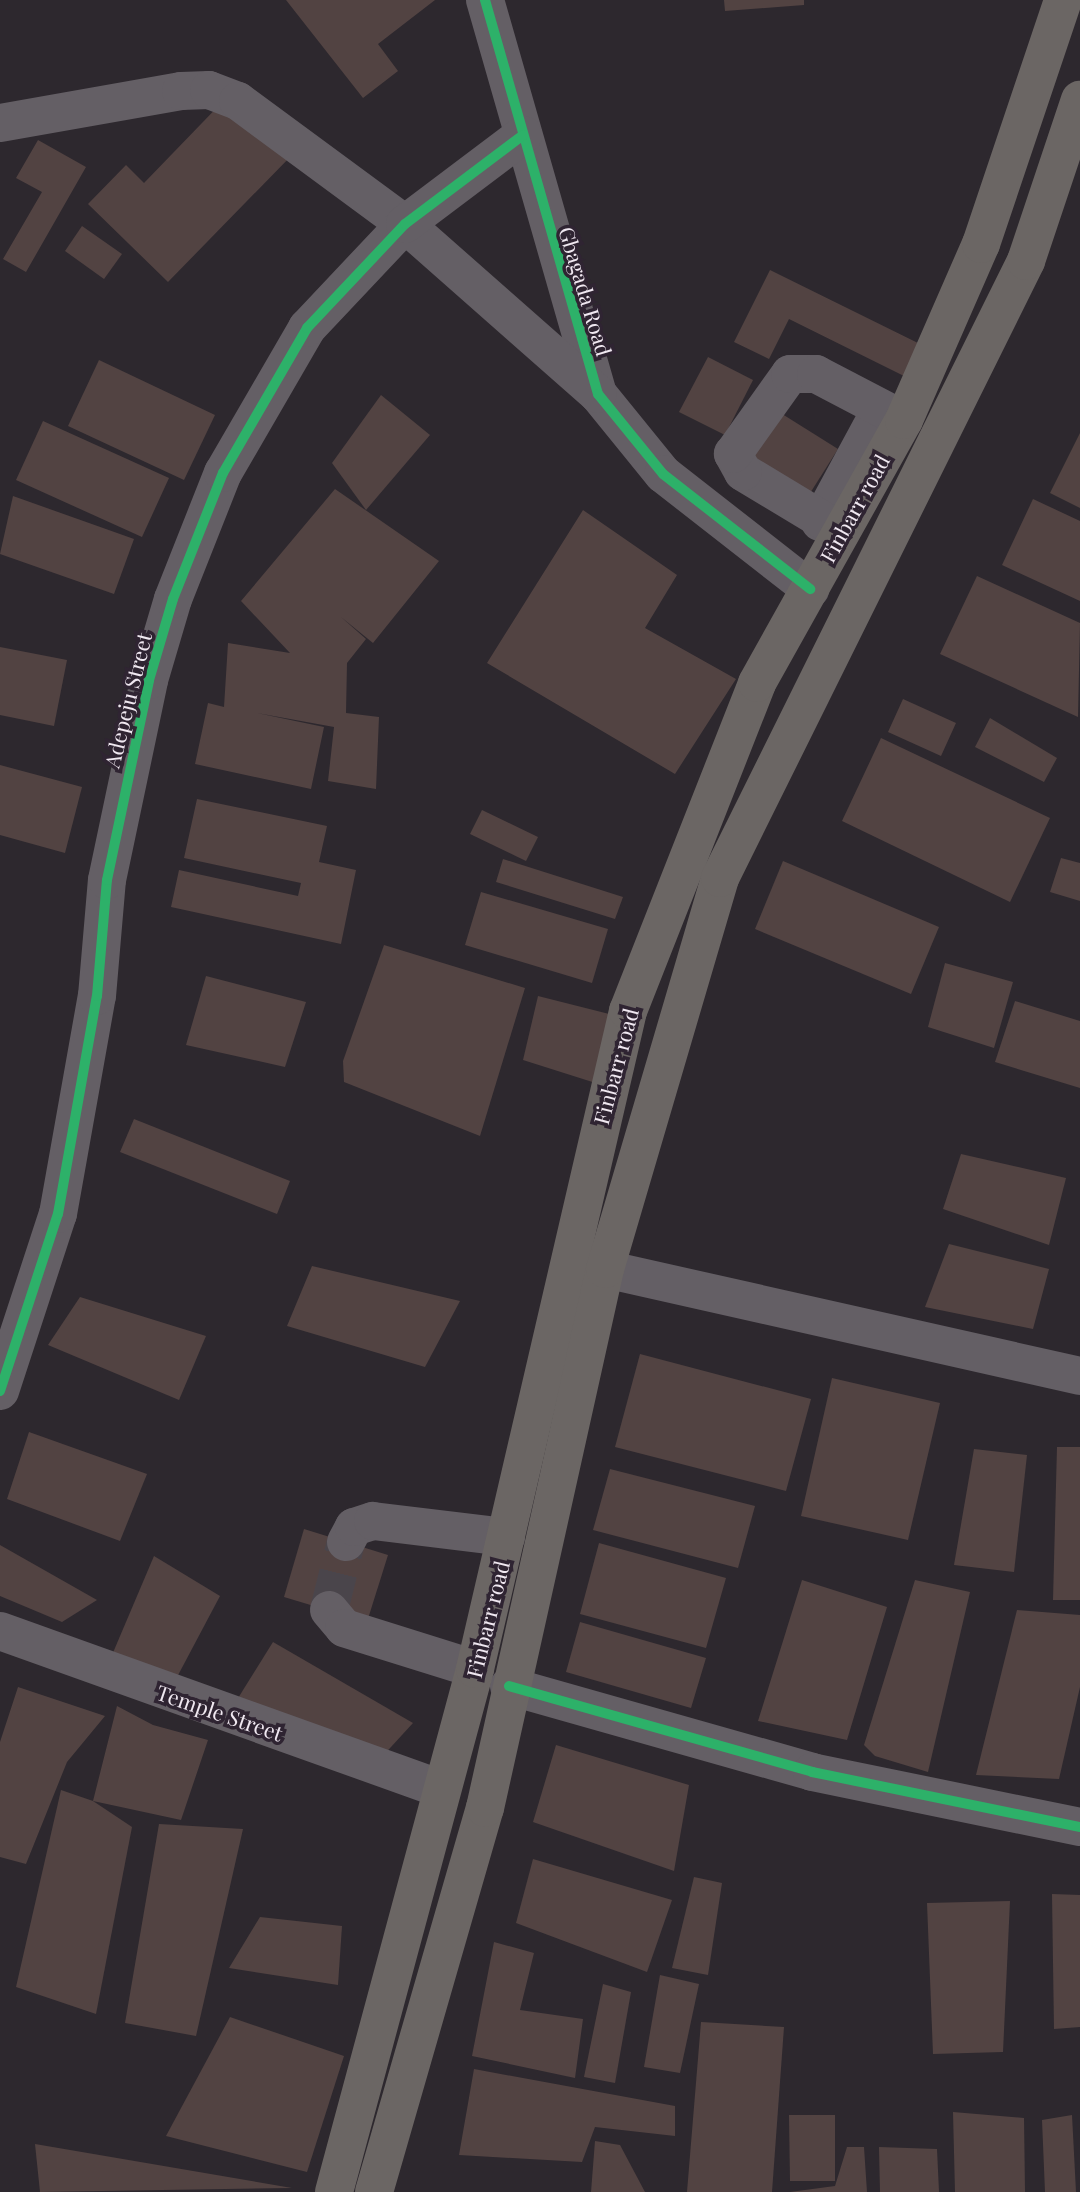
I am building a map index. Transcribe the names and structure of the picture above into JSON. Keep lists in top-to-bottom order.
{
  "streets": {
    "main road": ["Finbarr road"],
    "street": ["Gbagada Road", "Adepeju Street", "Temple Street"]
  },
  "crossings": [
    ["Gbagada Road", "Finbarr road"],
    ["Gbagada Road", "Adepeju Street"],
    ["Finbarr road", "Temple Street"]
  ]
}
